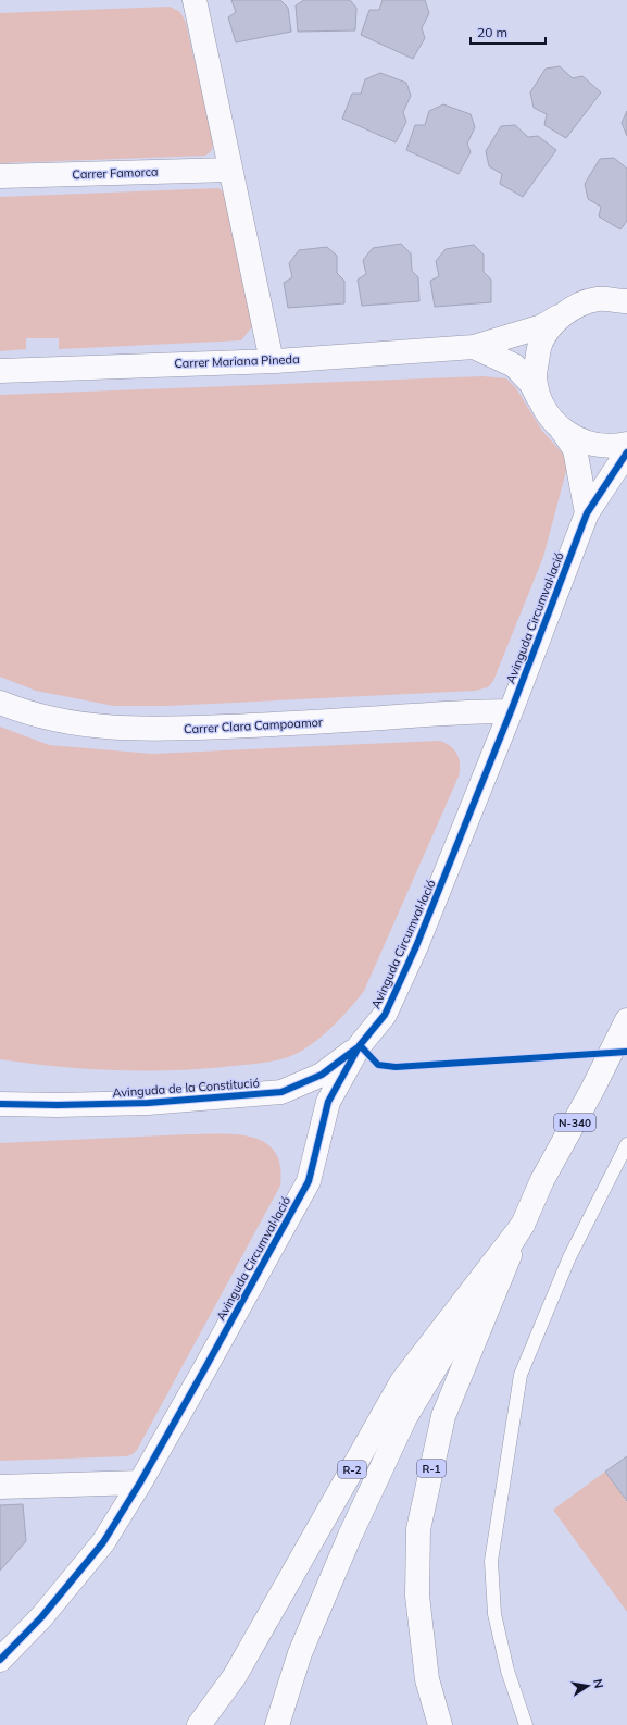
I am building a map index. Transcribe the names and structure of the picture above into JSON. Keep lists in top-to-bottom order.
{
  "streets": {
    "main road": [
      "Carrer Famorca",
      "Carrer Mariana Pineda",
      "Avinguda Circumval·lació",
      "Carrer Clara Campoamor",
      "Avinguda de la Constitució",
      "N-340",
      "R-1",
      "R-2"
    ]
  },
  "crossings": [
    ["Avinguda Circumval·lació", "Carrer Clara Campoamor"],
    ["Avinguda Circumval·lació", "Avinguda de la Constitució"],
    ["N-340", "R-1"],
    ["N-340", "R-2"],
    ["R-1", "R-2"]
  ],
  "scale_bar": "20 m",
  "north": "right"
}
